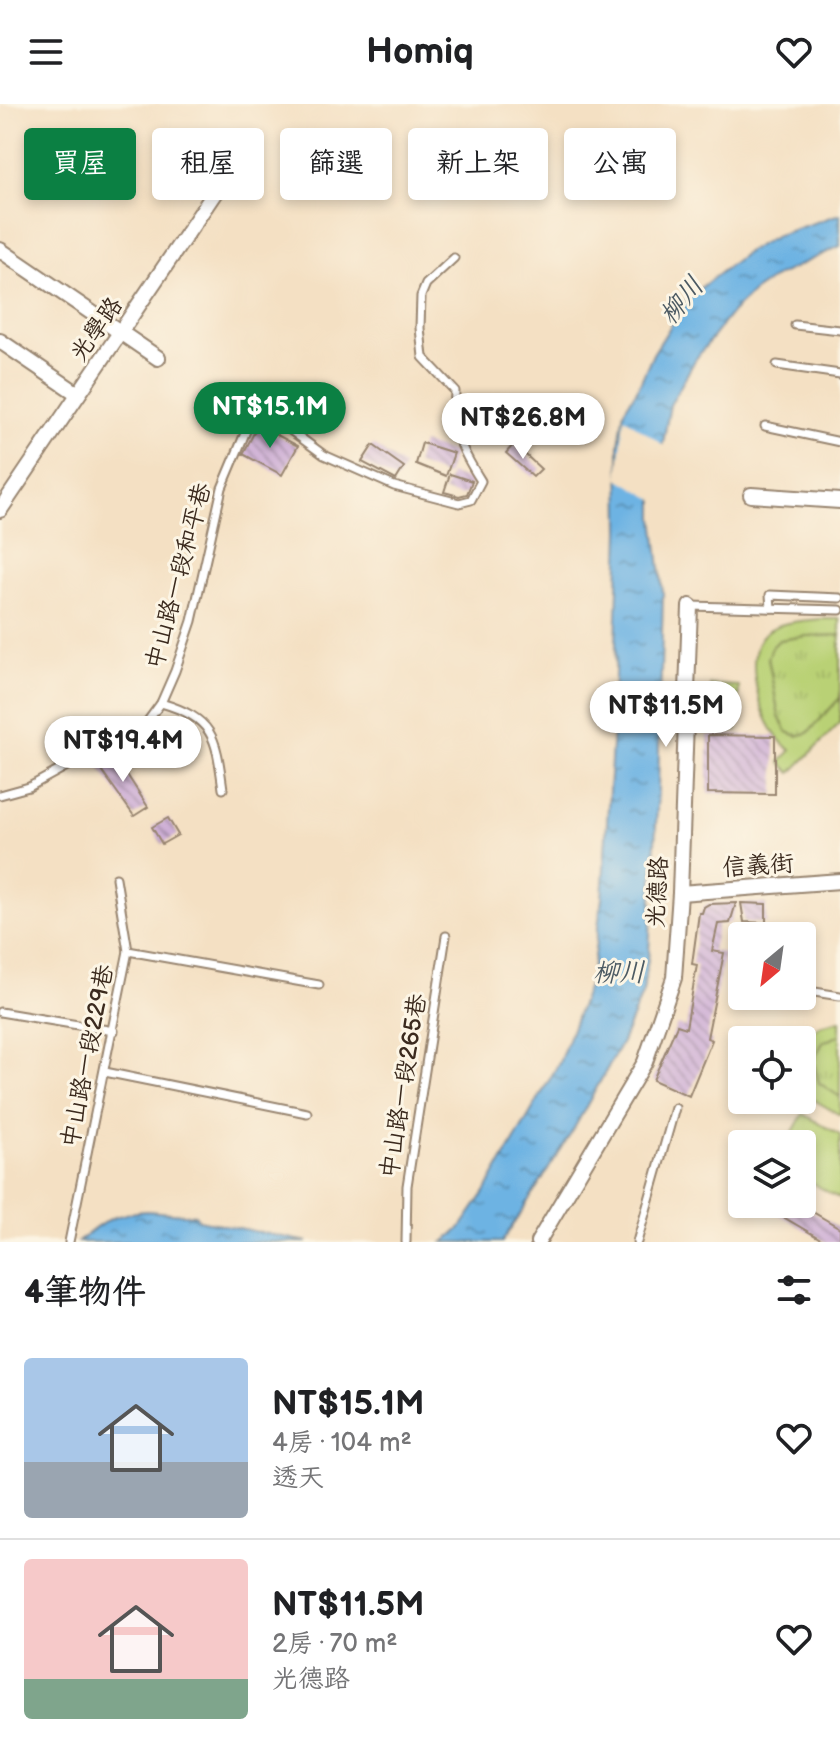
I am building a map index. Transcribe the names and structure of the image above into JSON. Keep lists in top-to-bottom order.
{
  "streets": {
    "street": ["光學路", "信義街", "光德路"],
    "lane": ["中山路一段和平巷", "中山路一段229巷", "中山路一段265巷"]
  },
  "crossings": [
    ["信義街", "光德路"]
  ],
  "water": ["柳川"],
  "north": "bottom left",
  "page": {
    "header": "Homiq",
    "chip": [
      "買屋",
      "租屋",
      "篩選",
      "新上架",
      "公寓"
    ],
    "price": [
      "NT$15.1M",
      "NT$26.8M",
      "NT$11.5M",
      "NT$19.4M"
    ],
    "heading": "4筆物件",
    "list": [
      {
        "name": "NT$15.1M",
        "note": "4房 · 104 m² · 透天"
      },
      {
        "name": "NT$11.5M",
        "note": "2房 · 70 m² · 光德路"
      }
    ]
  }
}
